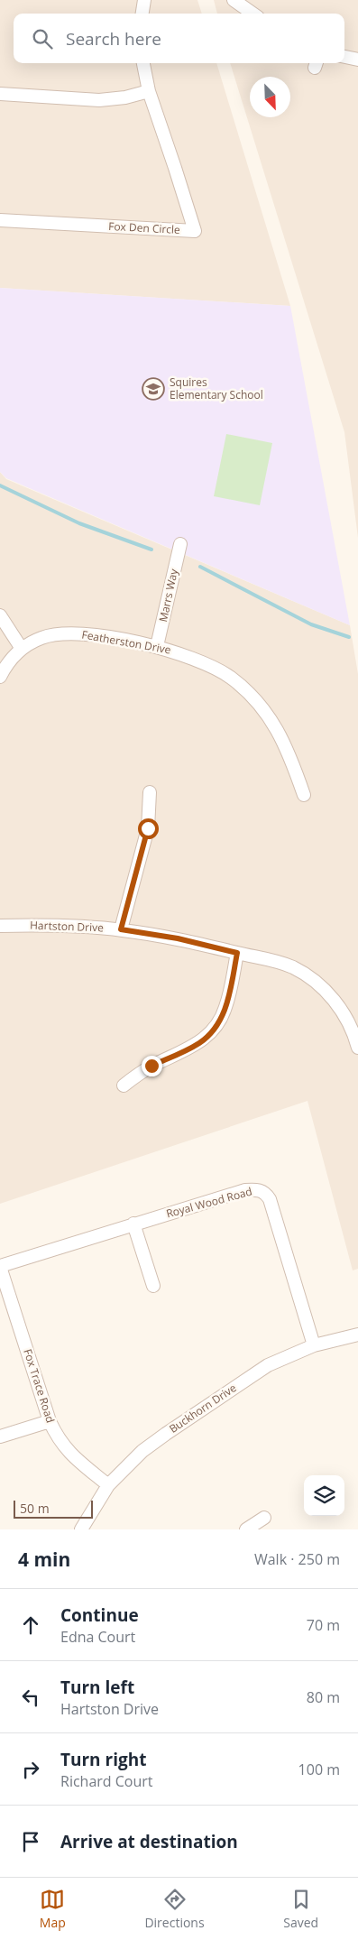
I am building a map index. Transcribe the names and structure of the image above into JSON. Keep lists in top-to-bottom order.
{
  "streets": {
    "street": [
      "Fox Den Circle",
      "Marrs Way",
      "Featherston Drive",
      "Hartston Drive",
      "Royal Wood Road",
      "Fox Trace Road",
      "Buckhorn Drive"
    ]
  },
  "crossings": [
    ["Marrs Way", "Featherston Drive"],
    ["Royal Wood Road", "Fox Trace Road"],
    ["Royal Wood Road", "Buckhorn Drive"],
    ["Fox Trace Road", "Buckhorn Drive"]
  ],
  "places": {
    "school or university": ["Squires Elementary School"]
  },
  "scale_bar": "50 m",
  "north": "bottom right",
  "page": {
    "search": "Search here",
    "scale": "50 m",
    "heading": ["4 min", "Walk · 250 m"],
    "list": [
      ["Continue", "Edna Court", "70 m"],
      ["Turn left", "Hartston Drive", "80 m"],
      ["Turn right", "Richard Court", "100 m"],
      "Arrive at destination"
    ],
    "nav": ["Map", "Directions", "Saved"]
  }
}
